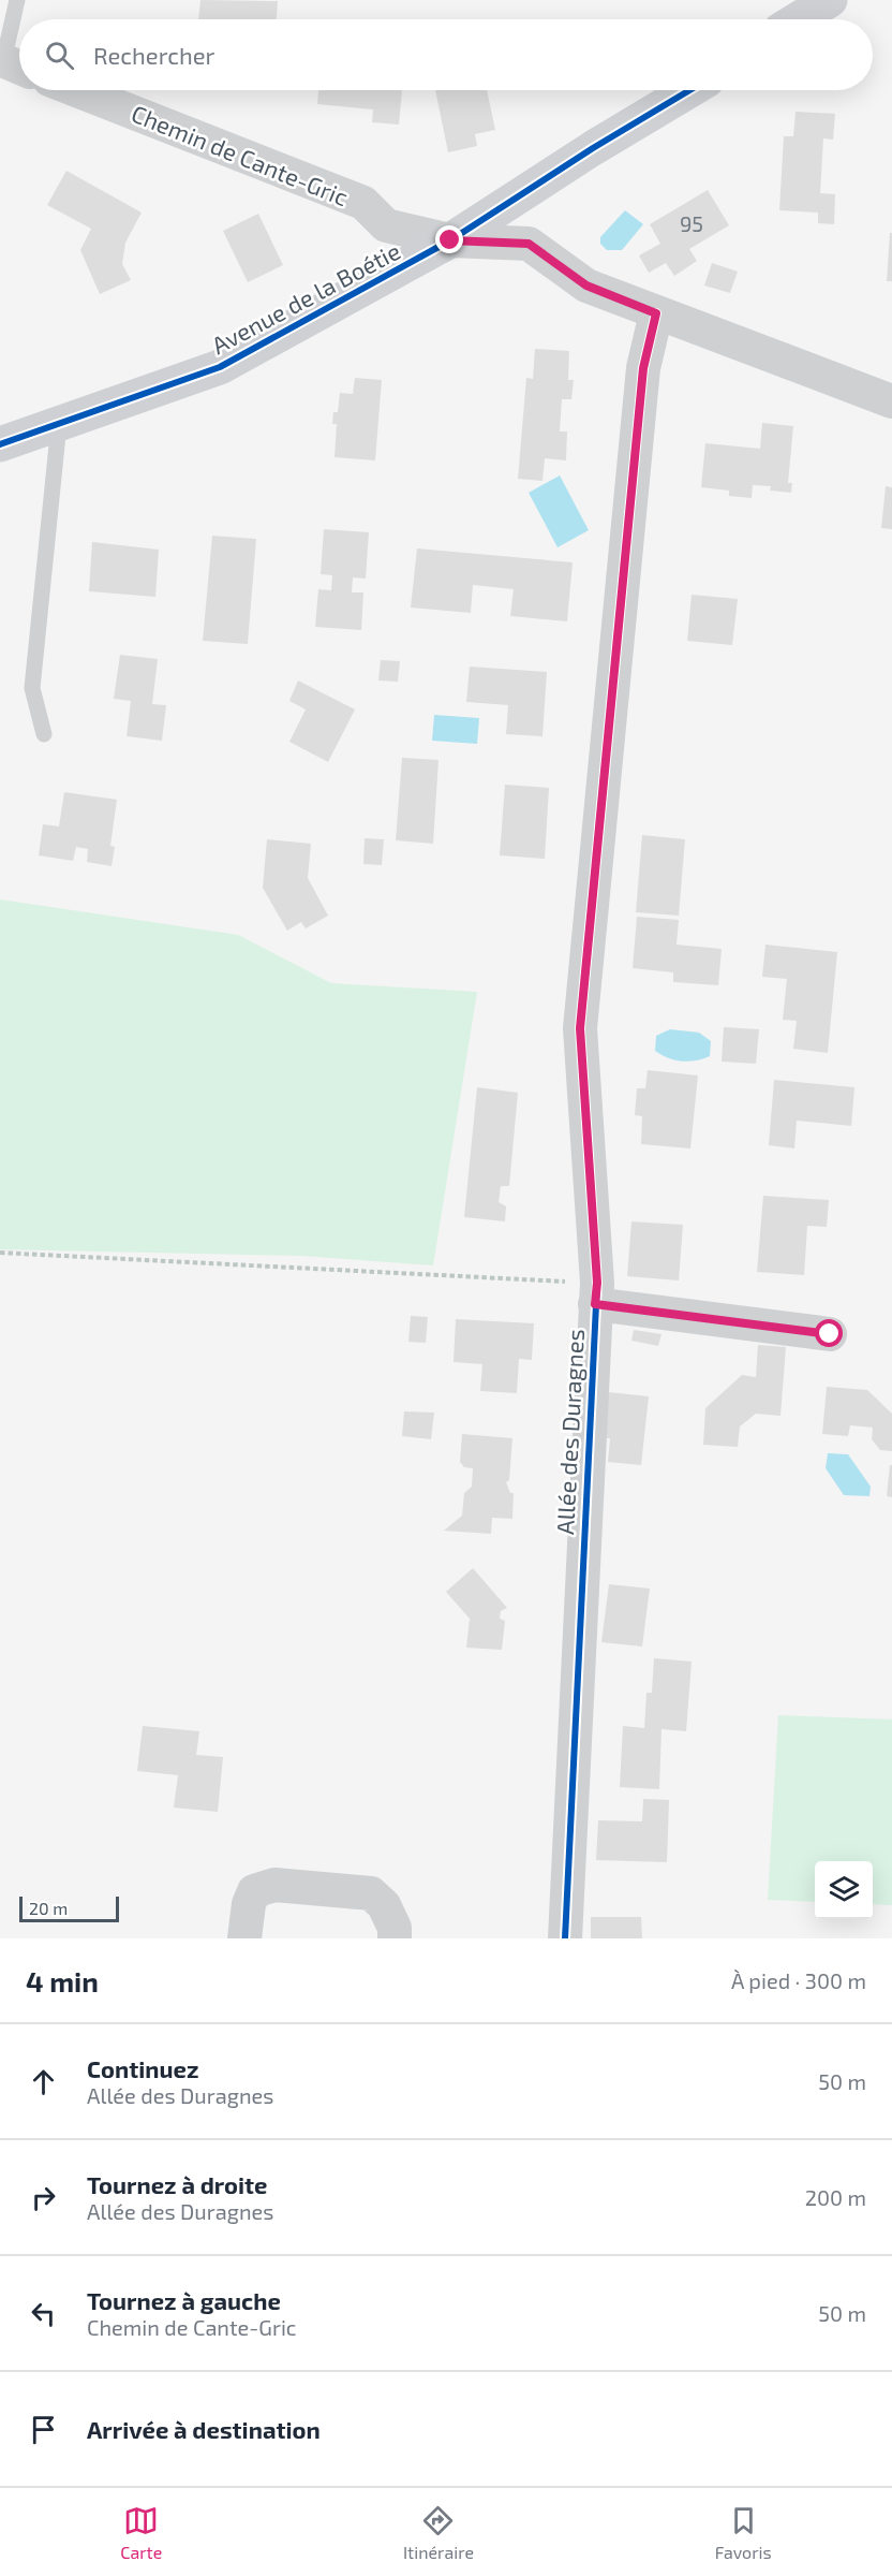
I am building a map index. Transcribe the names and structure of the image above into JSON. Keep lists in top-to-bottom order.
{
  "streets": {
    "main road": ["Avenue de la Boétie"],
    "street": ["Chemin de Cante-Gric", "Allée des Duragnes"]
  },
  "crossings": [
    ["Chemin de Cante-Gric", "Avenue de la Boétie"],
    ["Chemin de Cante-Gric", "Allée des Duragnes"]
  ],
  "house_numbers": ["95"],
  "scale_bar": "20 m",
  "page": {
    "search": "Rechercher",
    "scale": "20 m",
    "heading": ["4 min", "À pied · 300 m"],
    "list": [
      ["Continuez", "Allée des Duragnes", "50 m"],
      ["Tournez à droite", "Allée des Duragnes", "200 m"],
      ["Tournez à gauche", "Chemin de Cante-Gric", "50 m"],
      "Arrivée à destination"
    ],
    "nav": ["Carte", "Itinéraire", "Favoris"]
  }
}
